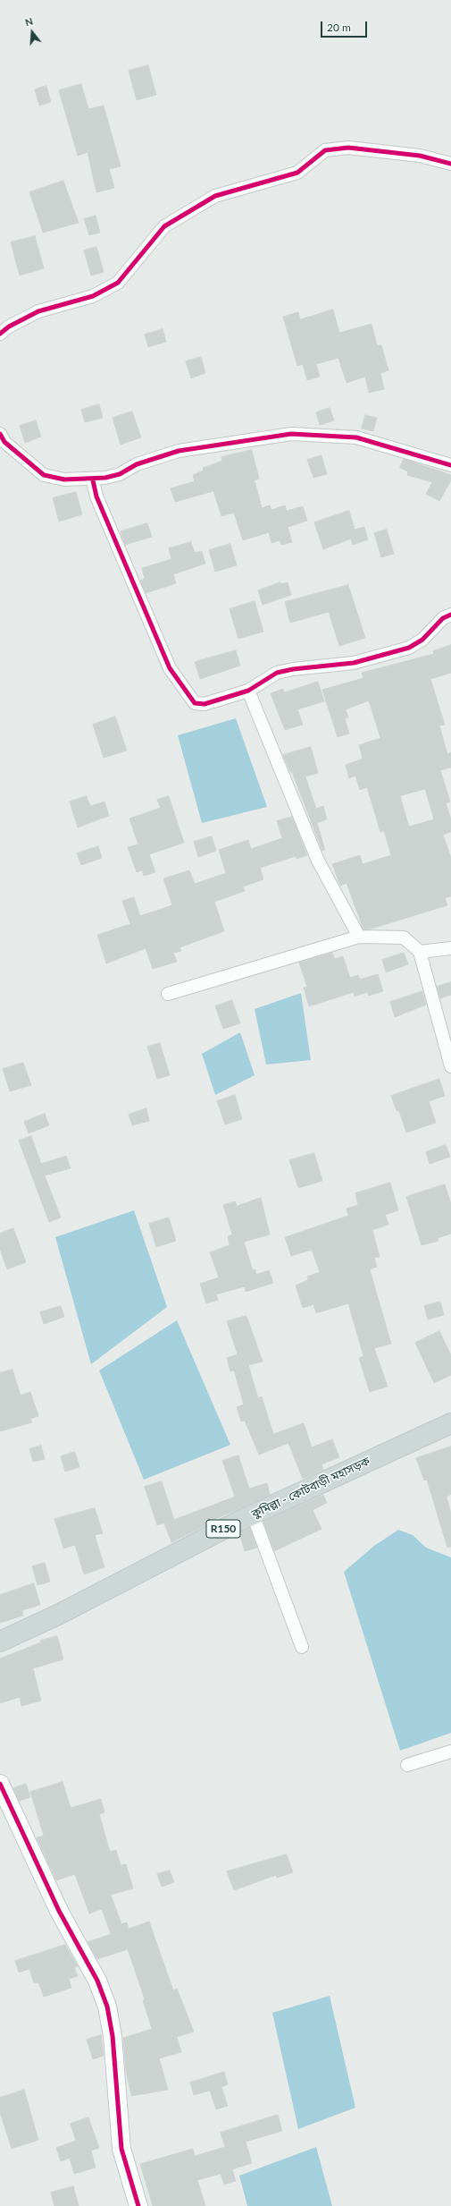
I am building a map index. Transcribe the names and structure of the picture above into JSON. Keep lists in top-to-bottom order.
{
  "streets": {
    "main road": ["কুমিল্লা - কোটবাড়ী মহাসড়ক", "R150"]
  },
  "scale_bar": "20 m",
  "north": "top"
}
